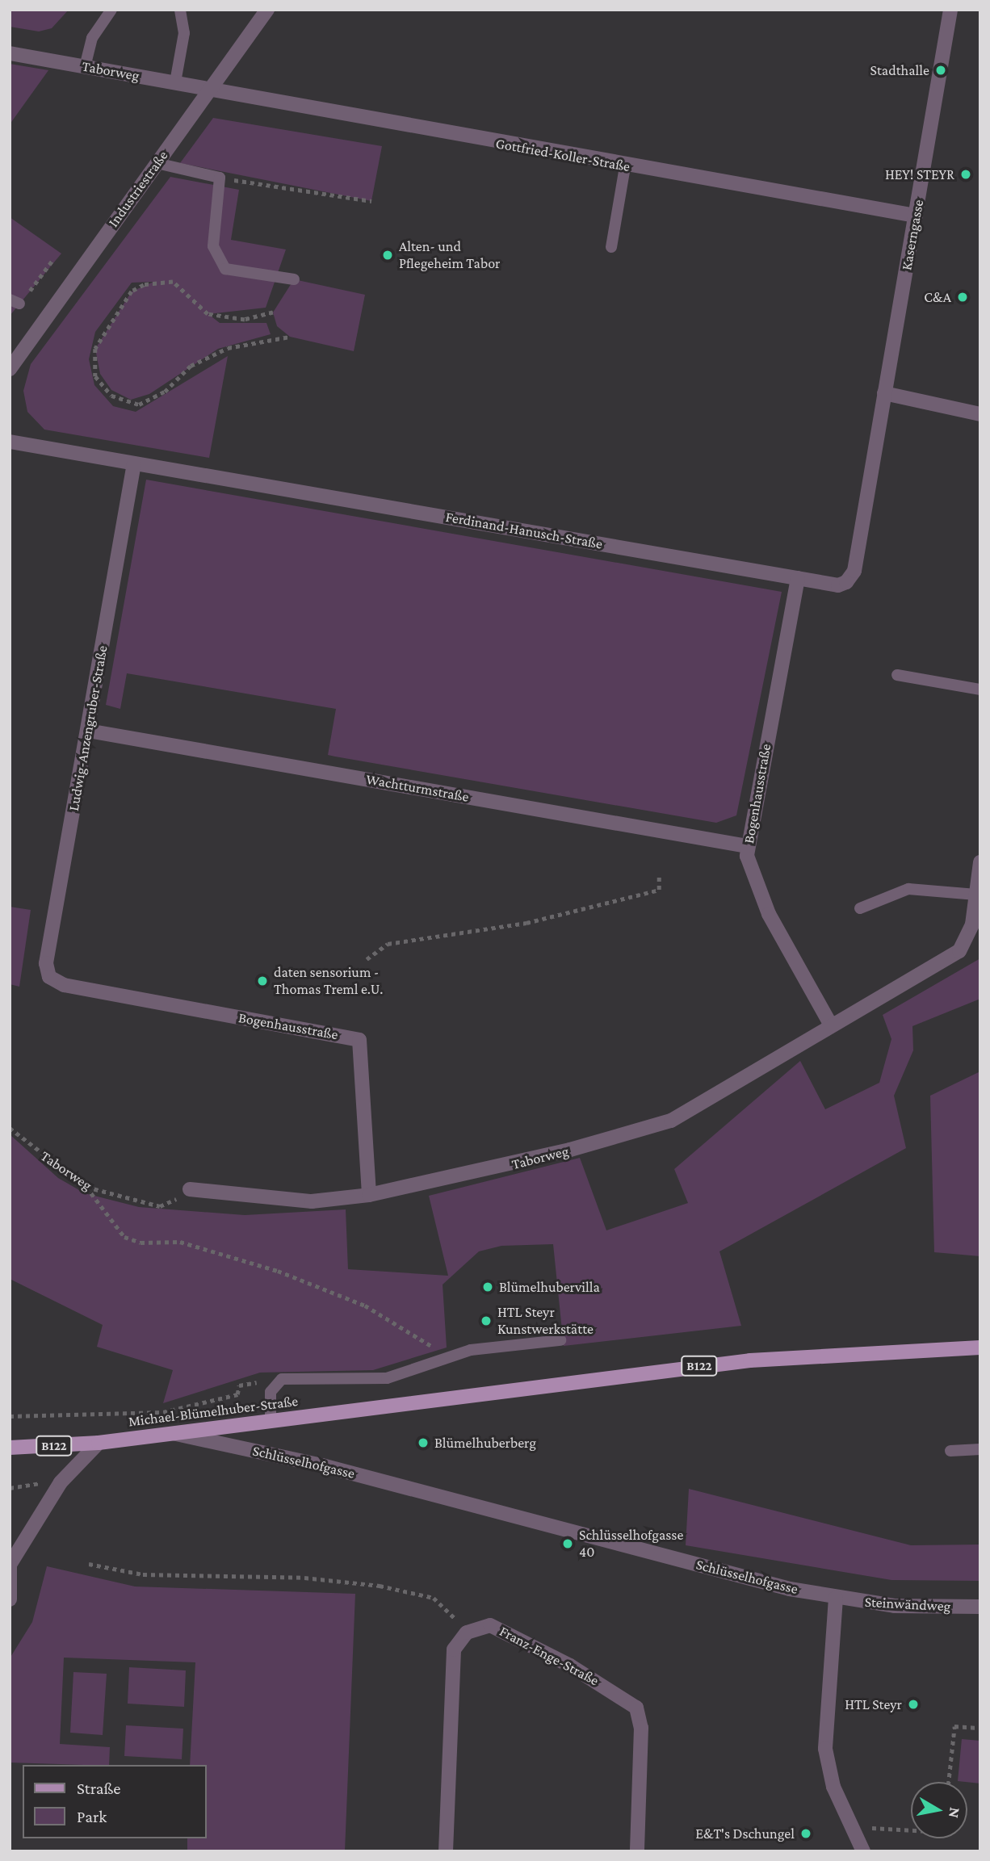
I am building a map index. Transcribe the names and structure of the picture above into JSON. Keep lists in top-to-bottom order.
{
  "streets": {
    "main road": ["B122", "Michael-Blümelhuber-Straße"],
    "street": [
      "Taborweg",
      "Gottfried-Koller-Straße",
      "Industriestraße",
      "Kaserngasse",
      "Ferdinand-Hanusch-Straße",
      "Ludwig-Anzengruber-Straße",
      "Wachtturmstraße",
      "Bogenhausstraße",
      "Schlüsselhofgasse",
      "Steinwändweg",
      "Franz-Enge-Straße"
    ]
  },
  "crossings": [
    ["Taborweg", "Gottfried-Koller-Straße"],
    ["Taborweg", "Industriestraße"],
    ["Taborweg", "Bogenhausstraße"],
    ["Gottfried-Koller-Straße", "Industriestraße"],
    ["Gottfried-Koller-Straße", "Kaserngasse"],
    ["Kaserngasse", "Ferdinand-Hanusch-Straße"],
    ["Ferdinand-Hanusch-Straße", "Ludwig-Anzengruber-Straße"],
    ["Ferdinand-Hanusch-Straße", "Bogenhausstraße"],
    ["Ludwig-Anzengruber-Straße", "Wachtturmstraße"],
    ["Ludwig-Anzengruber-Straße", "Bogenhausstraße"],
    ["Wachtturmstraße", "Bogenhausstraße"],
    ["Michael-Blümelhuber-Straße", "Schlüsselhofgasse"],
    ["Schlüsselhofgasse", "Steinwändweg"]
  ],
  "places": [
    "Stadthalle",
    "HEY! STEYR",
    "Alten- und Pflegeheim Tabor",
    "C&A",
    "daten sensorium - Thomas Treml e.U.",
    "Blümelhubervilla",
    "HTL Steyr Kunstwerkstätte",
    "Blümelhuberberg",
    "Schlüsselhofgasse 40",
    "HTL Steyr",
    "E&T's Dschungel"
  ],
  "legend": ["Straße", "Park"],
  "north": "right"
}
